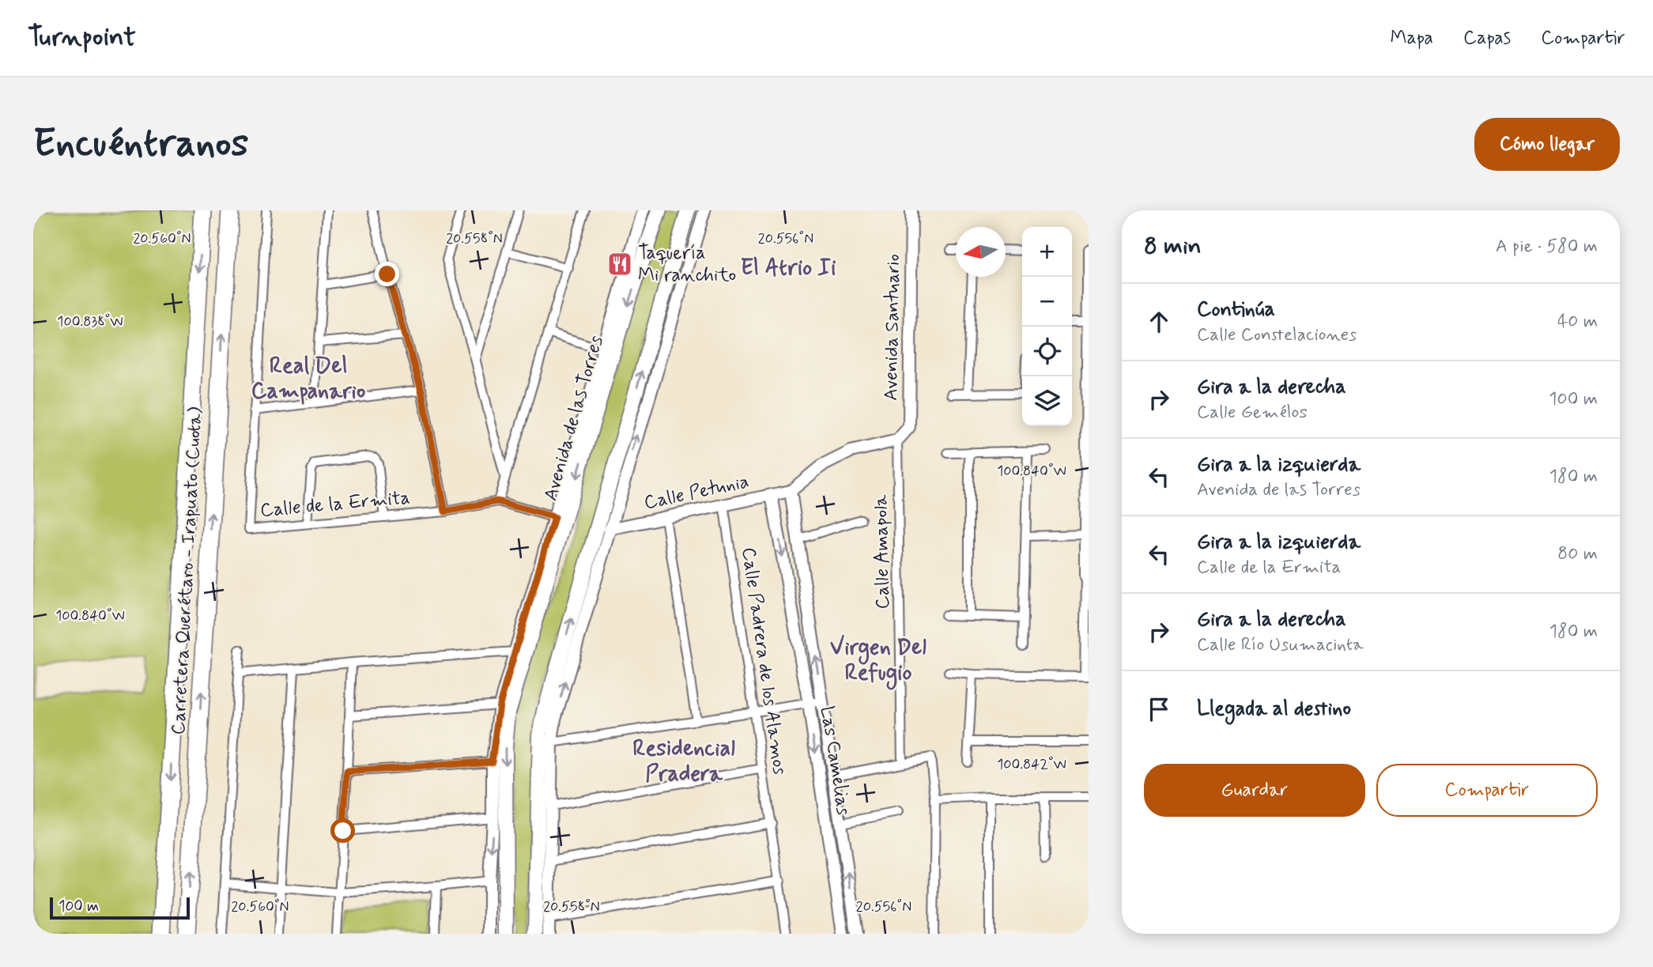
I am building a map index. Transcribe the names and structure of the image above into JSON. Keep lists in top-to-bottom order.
{
  "streets": {
    "highway": ["Carretera Querétaro - Irapuato (Cuota)"],
    "main road": ["Avenida de las Torres"],
    "street": [
      "Avenida Santuario",
      "Calle Petunia",
      "Calle de la Ermita",
      "Calle Amapola",
      "Calle Padrera de los Alamos",
      "Las Camelias"
    ]
  },
  "crossings": [
    ["Avenida Santuario", "Calle Amapola"],
    ["Avenida de las Torres", "Calle de la Ermita"],
    ["Calle Petunia", "Calle Padrera de los Alamos"],
    ["Calle Petunia", "Las Camelias"]
  ],
  "districts": [
    "El Atrio Ii",
    "Real Del Campanario",
    "Virgen Del Refugio",
    "Residencial Pradera"
  ],
  "places": {
    "restaurant": ["Taquería Mi ranchito"]
  },
  "scale_bar": "100 m",
  "north": "left",
  "page": {
    "header": "Turnpoint",
    "nav": ["Mapa", "Capas", "Compartir"],
    "buttons": [
      "Cómo llegar",
      ["Guardar", "Compartir"]
    ],
    "title": "Encuéntranos",
    "heading": ["8 min", "A pie · 580 m"],
    "map_buttons": ["+", "−"],
    "list": [
      ["Continúa", "Calle Constelaciones", "40 m"],
      ["Gira a la derecha", "Calle Gemélos", "100 m"],
      ["Gira a la izquierda", "Avenida de las Torres", "180 m"],
      ["Gira a la izquierda", "Calle de la Ermita", "80 m"],
      ["Gira a la derecha", "Calle Río Usumacinta", "180 m"],
      "Llegada al destino"
    ],
    "scale": "100 m"
  },
  "coordinates": [
    "20.560°N",
    "20.558°N",
    "20.556°N",
    "100.838°W",
    "100.840°W",
    "100.842°W"
  ]
}
